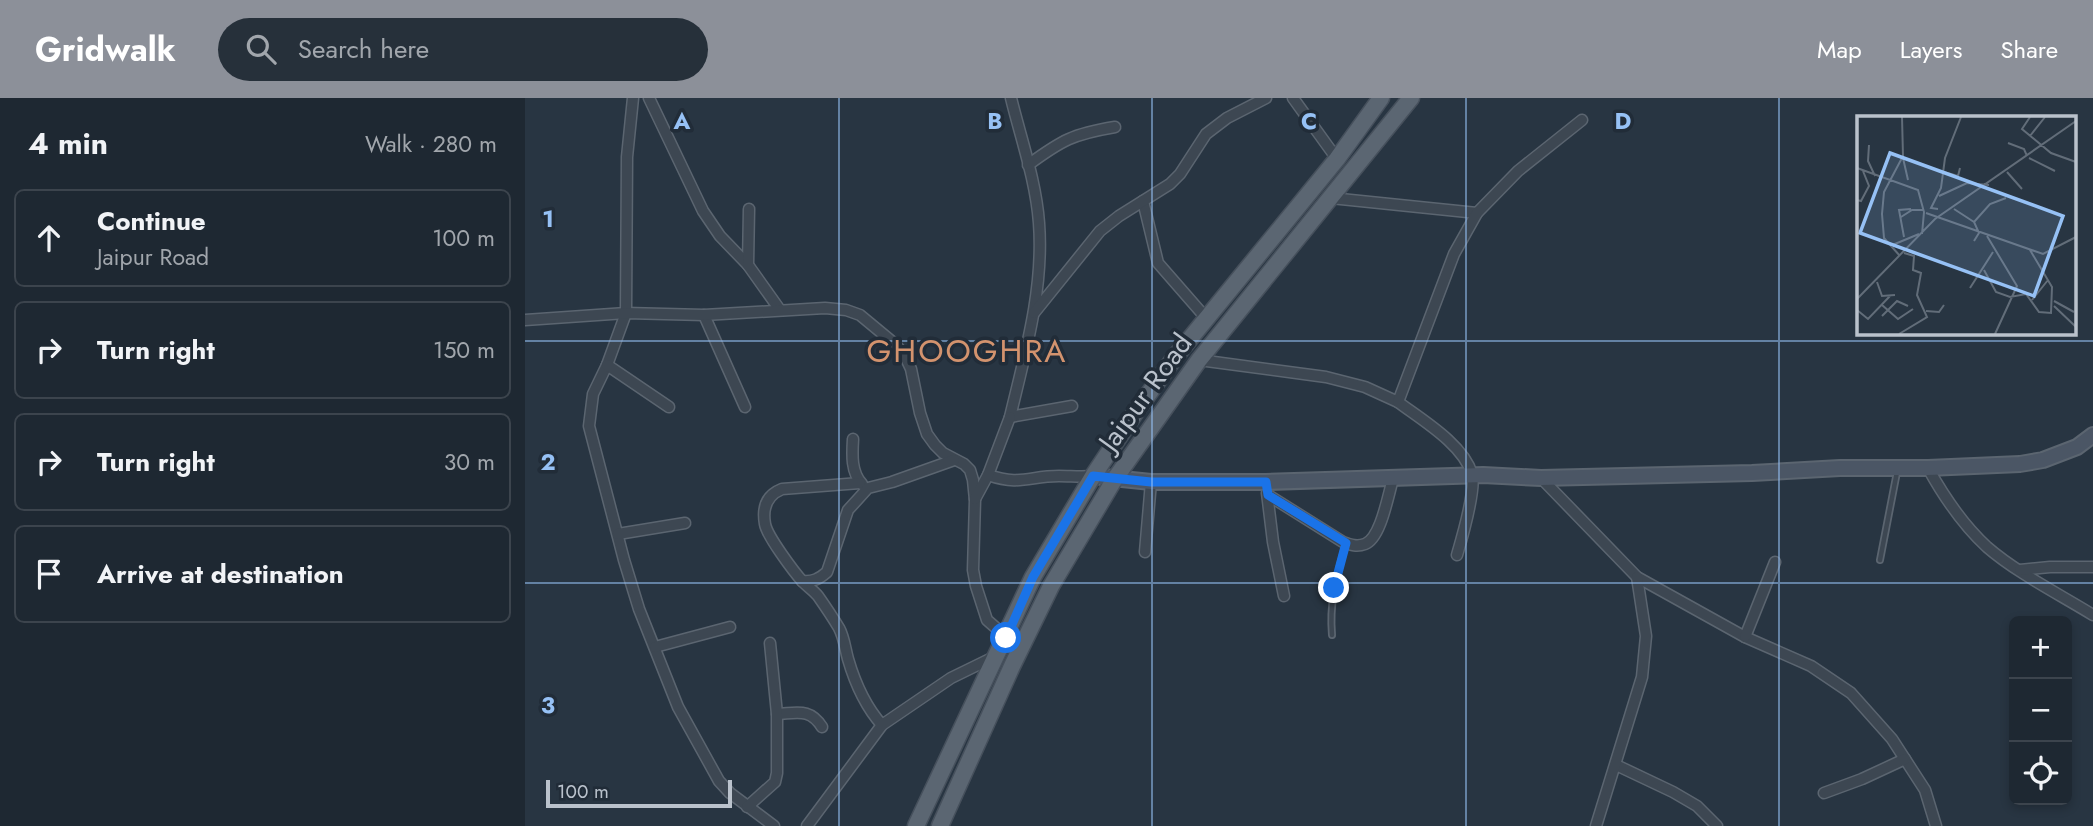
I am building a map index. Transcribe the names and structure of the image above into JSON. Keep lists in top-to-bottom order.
{
  "streets": {
    "main road": ["Jaipur Road"]
  },
  "districts": ["GHOOGHRA"],
  "scale_bar": "100 m",
  "page": {
    "header": "Gridwalk",
    "search": "Search here",
    "nav": ["Map", "Layers", "Share"],
    "heading": ["4 min", "Walk · 280 m"],
    "list": [
      ["Continue", "Jaipur Road", "100 m"],
      ["Turn right", "150 m"],
      ["Turn right", "30 m"],
      "Arrive at destination"
    ],
    "map_buttons": ["+", "−"],
    "scale": "100 m"
  },
  "grid": {
    "columns": [
      "A",
      "B",
      "C",
      "D"
    ],
    "rows": ["1", "2", "3"]
  }
}
